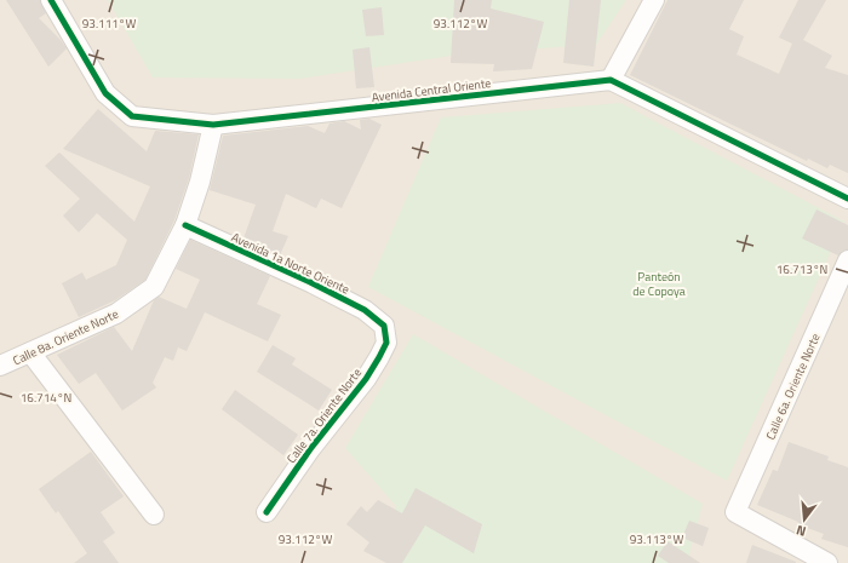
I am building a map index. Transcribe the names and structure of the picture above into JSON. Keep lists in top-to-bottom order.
{
  "streets": {
    "street": [
      "Avenida Central Oriente",
      "Avenida 1a Norte Oriente",
      "Calle 8a. Oriente Norte",
      "Calle 6a. Oriente Norte",
      "Calle 7a. Oriente Norte"
    ]
  },
  "crossings": [
    ["Avenida Central Oriente", "Calle 8a. Oriente Norte"],
    ["Avenida 1a Norte Oriente", "Calle 8a. Oriente Norte"],
    ["Avenida 1a Norte Oriente", "Calle 7a. Oriente Norte"]
  ],
  "parks": ["Panteón de Copoya"],
  "north": "bottom",
  "coordinates": [
    "93.111°W",
    "93.112°W",
    "16.713°N",
    "16.714°N",
    "93.113°W"
  ]
}
